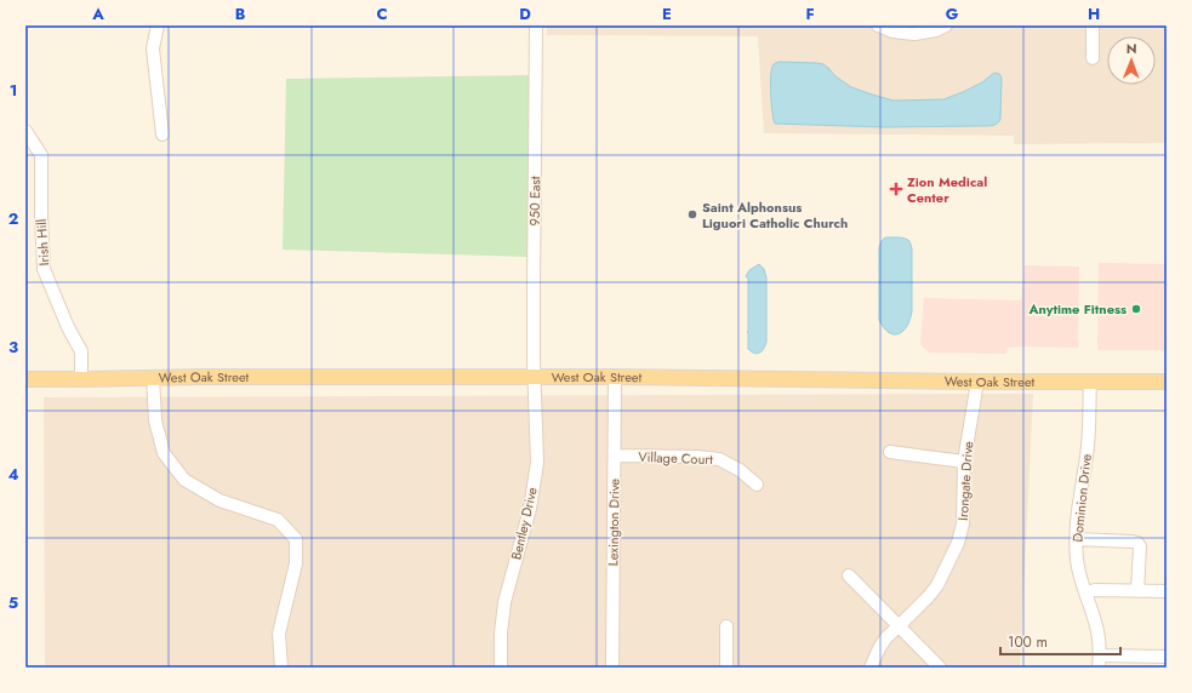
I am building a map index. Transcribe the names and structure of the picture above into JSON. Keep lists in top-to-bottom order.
{
  "streets": {
    "main road": ["West Oak Street"],
    "street": [
      "950 East",
      "Irish Hill",
      "Village Court",
      "Irongate Drive",
      "Dominion Drive",
      "Lexington Drive",
      "Bentley Drive"
    ]
  },
  "crossings": [
    ["950 East", "West Oak Street"],
    ["950 East", "Bentley Drive"],
    ["Irish Hill", "West Oak Street"],
    ["West Oak Street", "Irongate Drive"],
    ["West Oak Street", "Dominion Drive"],
    ["West Oak Street", "Lexington Drive"],
    ["West Oak Street", "Bentley Drive"],
    ["Village Court", "Lexington Drive"]
  ],
  "places": {
    "health": ["Zion Medical Center"],
    "other": ["Saint Alphonsus Liguori Catholic Church", "Anytime Fitness"]
  },
  "scale_bar": "100 m",
  "north": "top",
  "grid": {
    "columns": [
      "A",
      "B",
      "C",
      "D",
      "E",
      "F",
      "G",
      "H"
    ],
    "rows": [
      "1",
      "2",
      "3",
      "4",
      "5"
    ]
  }
}
